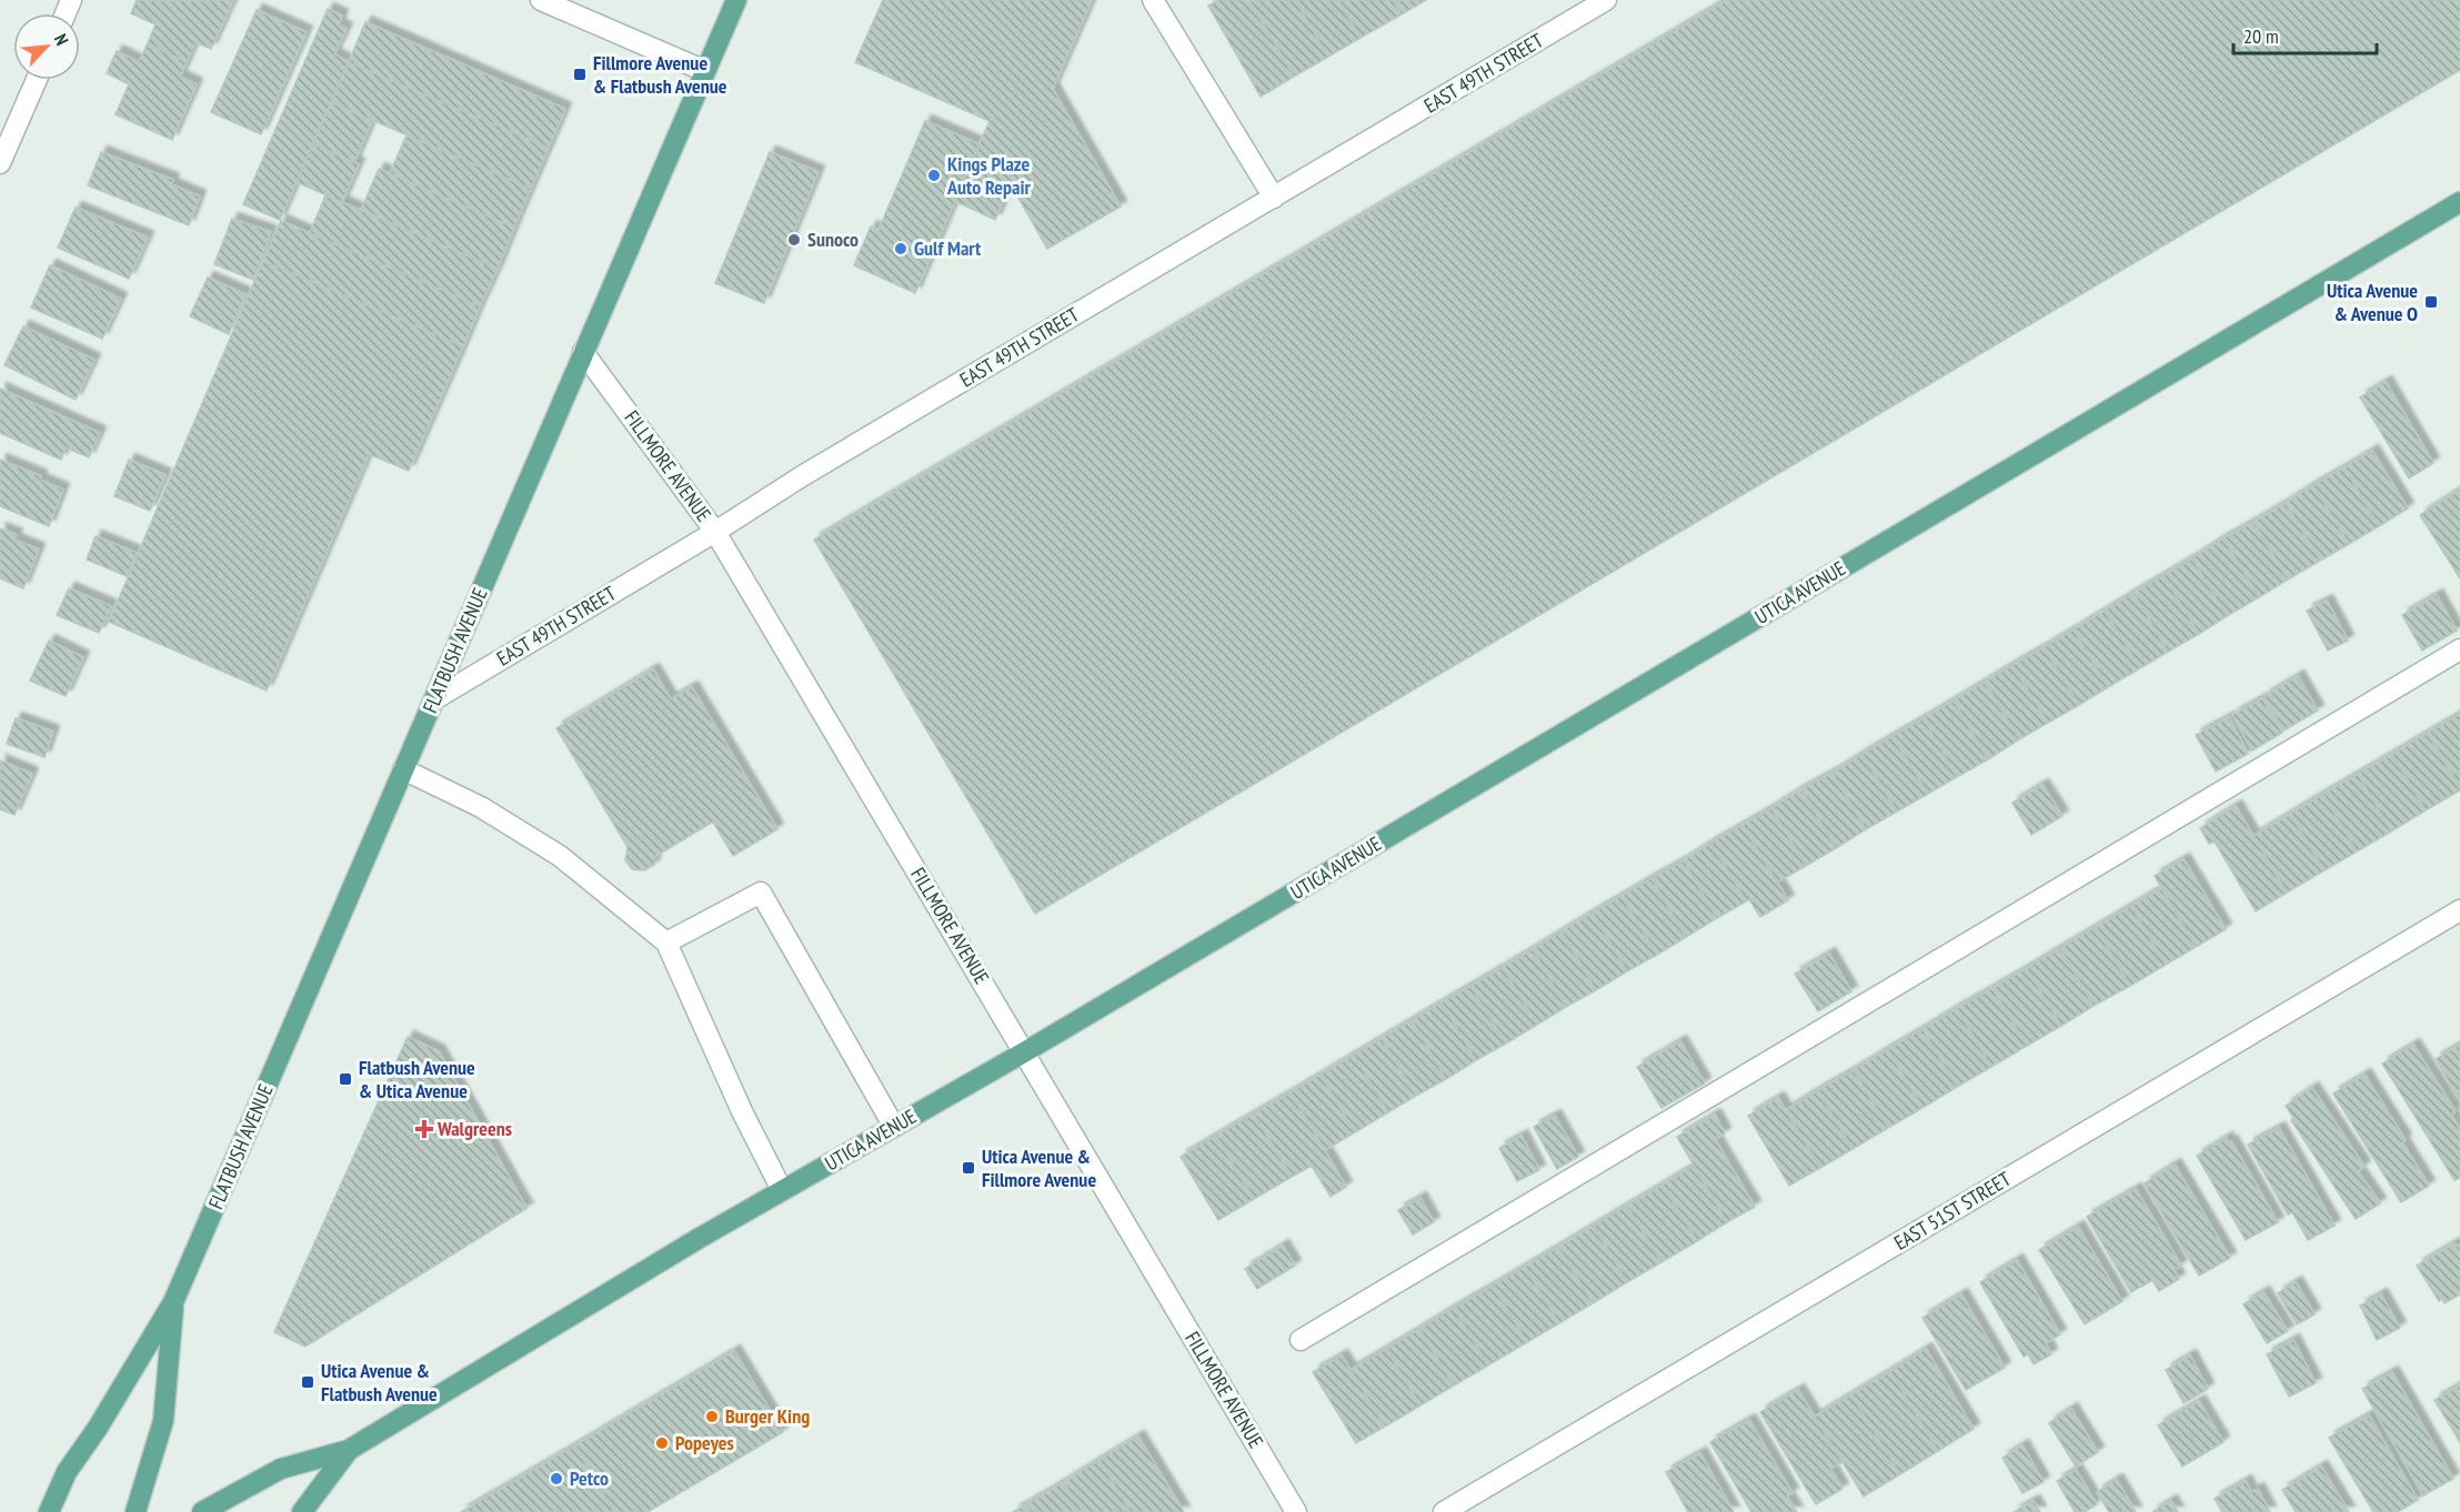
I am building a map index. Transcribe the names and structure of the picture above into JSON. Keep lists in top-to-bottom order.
{
  "streets": {
    "main road": ["UTICA AVENUE", "FLATBUSH AVENUE"],
    "street": ["EAST 49TH STREET", "FILLMORE AVENUE", "EAST 51ST STREET"]
  },
  "crossings": [
    ["EAST 49TH STREET", "FILLMORE AVENUE"],
    ["EAST 49TH STREET", "FLATBUSH AVENUE"],
    ["FILLMORE AVENUE", "UTICA AVENUE"],
    ["FILLMORE AVENUE", "FLATBUSH AVENUE"]
  ],
  "places": {
    "transit": [
      "Fillmore Avenue & Flatbush Avenue",
      "Utica Avenue & Avenue O",
      "Flatbush Avenue & Utica Avenue",
      "Utica Avenue & Fillmore Avenue",
      "Utica Avenue & Flatbush Avenue"
    ],
    "other": [
      "Kings Plaze Auto Repair",
      "Sunoco",
      "Gulf Mart",
      "Burger King",
      "Popeyes",
      "Petco"
    ],
    "health": ["Walgreens"]
  },
  "scale_bar": "20 m",
  "north": "top right"
}
